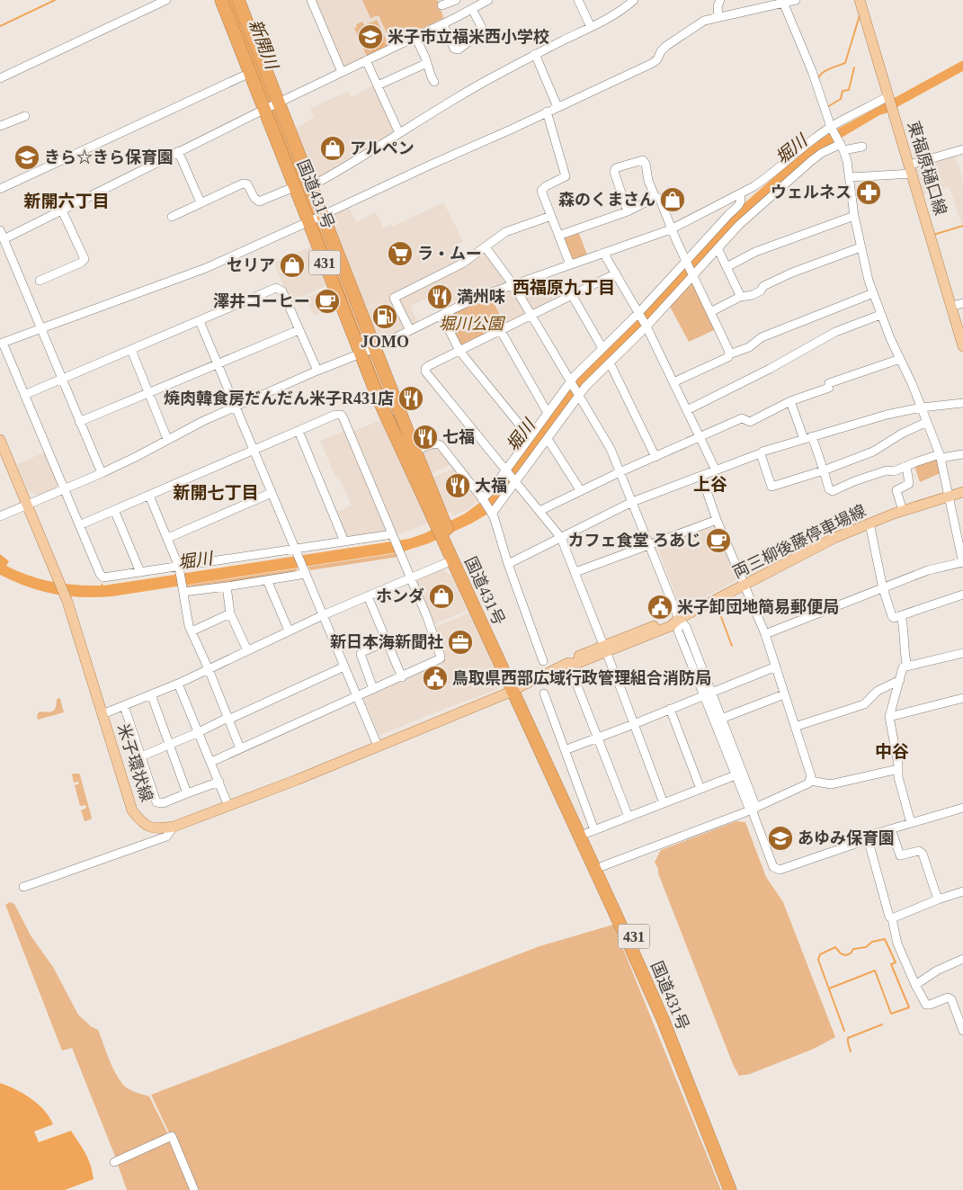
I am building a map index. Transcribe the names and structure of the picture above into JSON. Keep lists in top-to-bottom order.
{
  "streets": {
    "highway": ["国道431号", "431"],
    "main road": ["東福原樋口線", "両三柳後藤停車場線", "米子環状線"]
  },
  "crossings": [
    ["国道431号", "両三柳後藤停車場線"],
    ["国道431号", "米子環状線"],
    ["両三柳後藤停車場線", "米子環状線"]
  ],
  "districts": [
    "新開六丁目",
    "西福原九丁目",
    "上谷",
    "新開七丁目",
    "中谷"
  ],
  "water": ["新開川", "堀川"],
  "parks": ["堀川公園"],
  "places": {
    "school or university": ["米子市立福米西小学校", "きら☆きら保育園", "あゆみ保育園"],
    "shop": [
      "アルペン",
      "森のくまさん",
      "セリア",
      "ホンダ"
    ],
    "pharmacy": ["ウェルネス"],
    "supermarket": ["ラ・ムー"],
    "restaurant": [
      "満州味",
      "焼肉韓食房だんだん米子R431店",
      "七福",
      "大福"
    ],
    "cafe": ["澤井コーヒー", "カフェ食堂 ろあじ"],
    "fuel station": ["JOMO"],
    "public building": ["米子卸団地簡易郵便局", "鳥取県西部広域行政管理組合消防局"],
    "office": ["新日本海新聞社"]
  }
}
